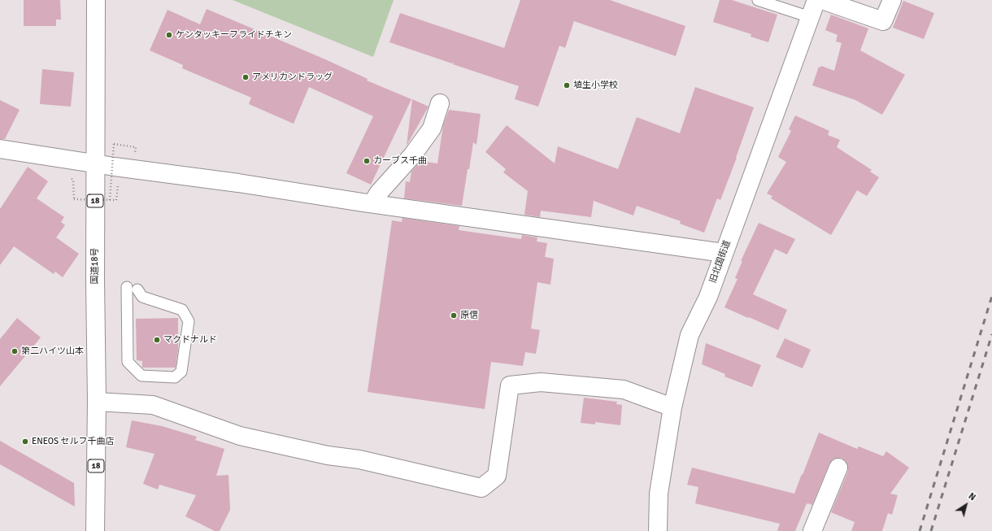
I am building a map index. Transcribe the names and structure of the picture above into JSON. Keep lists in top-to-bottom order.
{
  "streets": {
    "main road": ["18", "旧北国街道", "国道18号"]
  },
  "places": [
    "ケンタッキーフライドチキン",
    "アメリカンドラッグ",
    "埴生小学校",
    "カーブス千曲",
    "原信",
    "マクドナルド",
    "第二ハイツ山本",
    "ENEOS セルフ千曲店"
  ],
  "north": "top right"
}
